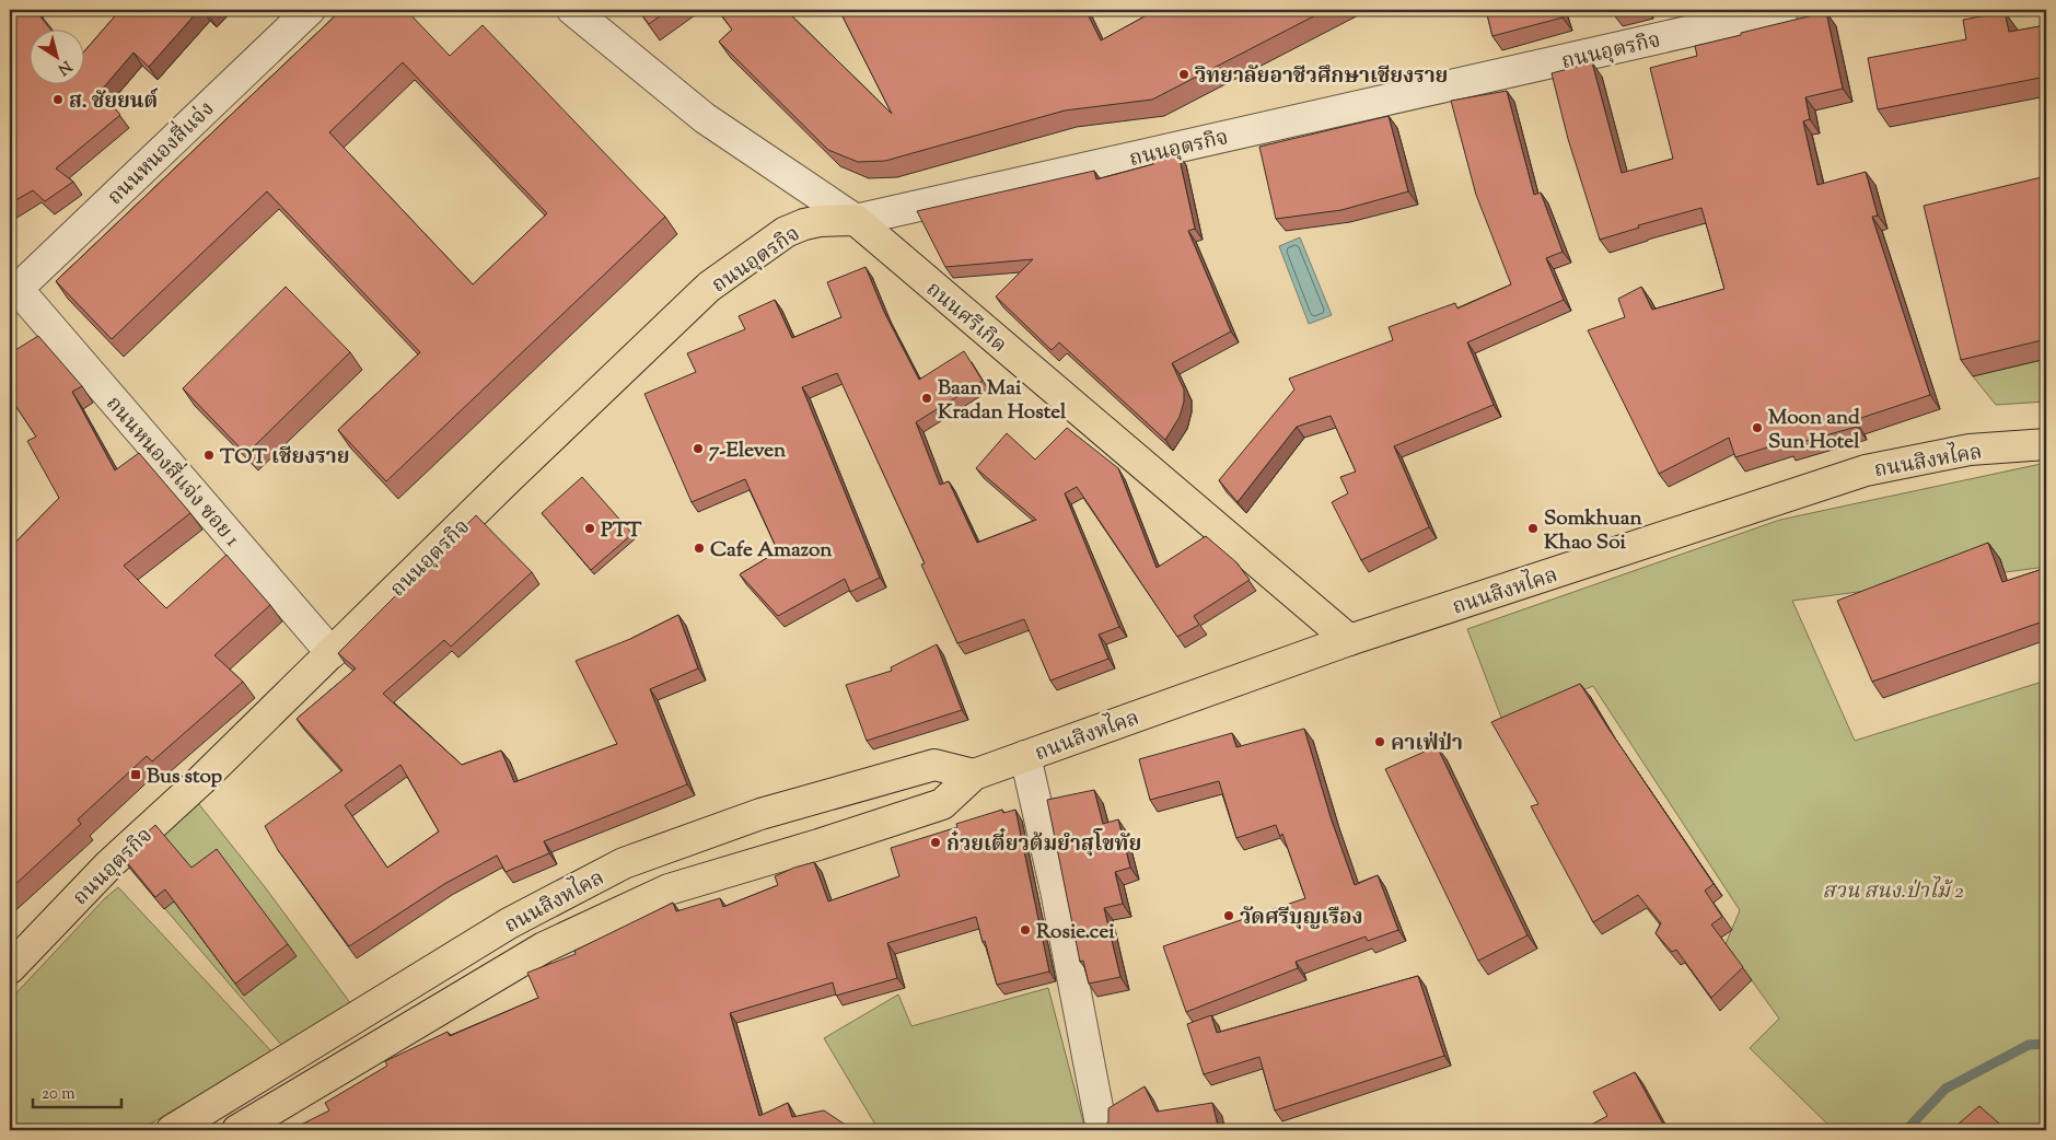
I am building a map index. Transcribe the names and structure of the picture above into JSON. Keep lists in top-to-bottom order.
{
  "streets": {
    "main road": ["ถนนอุตรกิจ", "ถนนศรีเกิด", "ถนนสิงหไคล"],
    "street": ["ถนนหนองสี่แจ่ง", "ถนนหนองสี่แจ่ง ซอย 1"]
  },
  "crossings": [
    ["ถนนอุตรกิจ", "ถนนศรีเกิด"],
    ["ถนนอุตรกิจ", "ถนนหนองสี่แจ่ง ซอย 1"],
    ["ถนนหนองสี่แจ่ง", "ถนนหนองสี่แจ่ง ซอย 1"],
    ["ถนนศรีเกิด", "ถนนสิงหไคล"]
  ],
  "parks": ["สวน สนง.ป่าไม้ 2"],
  "places": {
    "other": [
      "วิทยาลัยอาชีวศึกษาเชียงราย",
      "ส. ชัยยนต์",
      "Baan Mai Kradan Hostel",
      "Moon and Sun Hotel",
      "7-Eleven",
      "TOT เชียงราย",
      "PTT",
      "Somkhuan Khao Soi",
      "Cafe Amazon",
      "คาเฟ่ป่า",
      "ก๋วยเตี๋ยวต้มยำสุโขทัย",
      "วัดศรีบุญเรือง",
      "Rosie.cei"
    ],
    "transit": ["Bus stop"]
  },
  "scale_bar": "20 m",
  "north": "bottom right"
}
